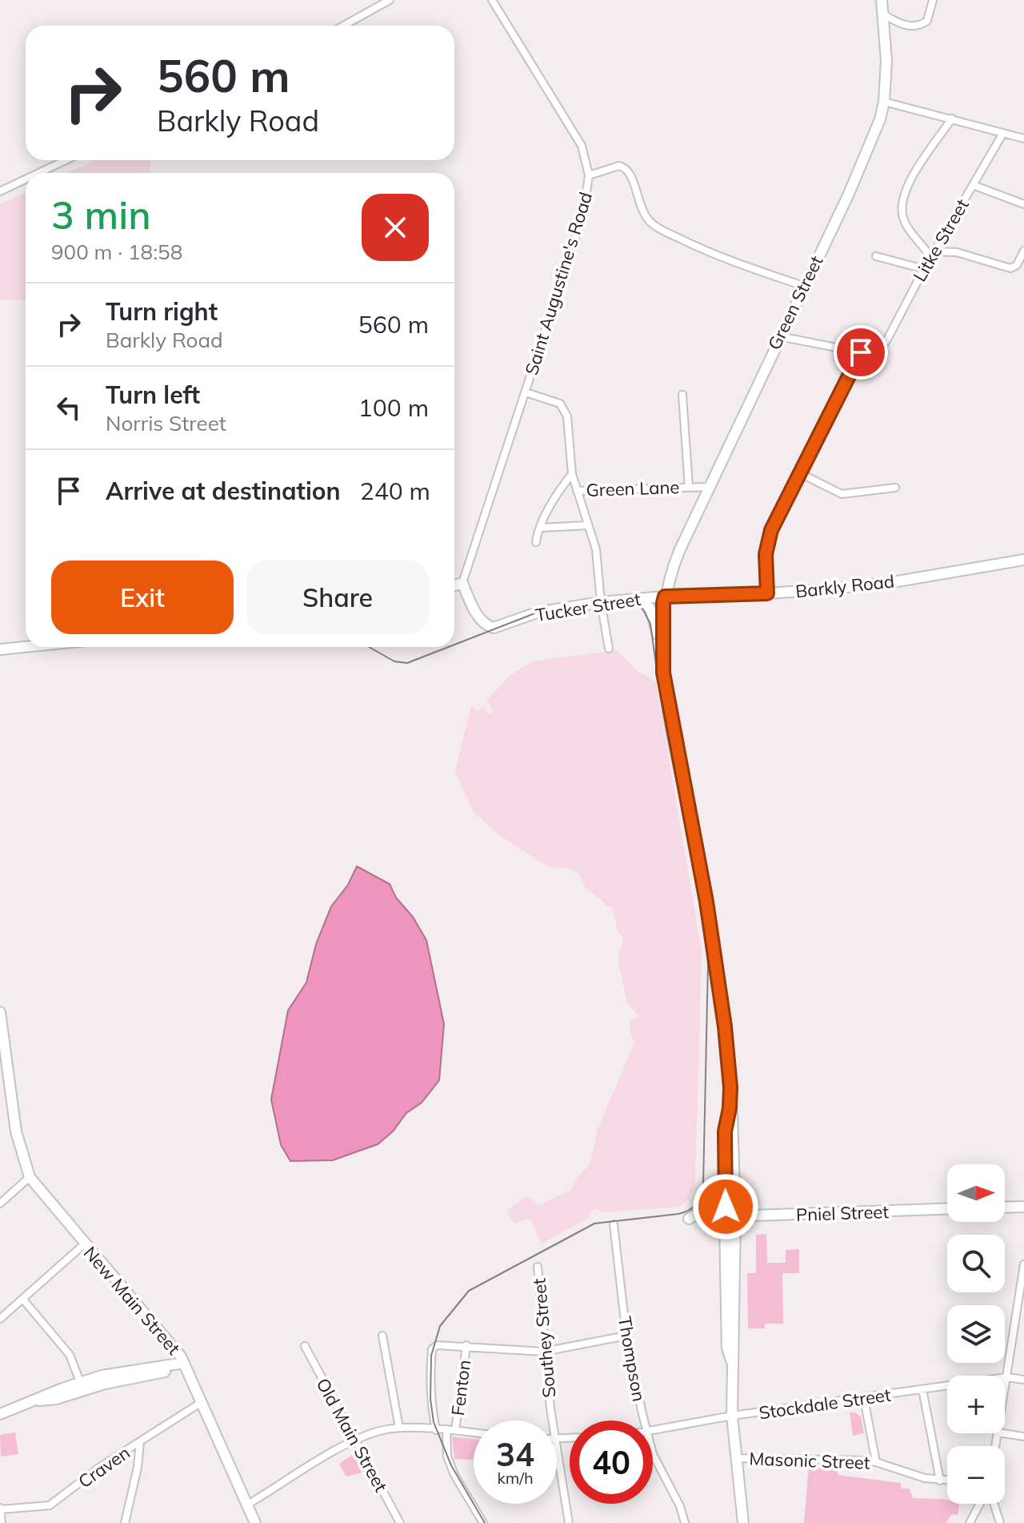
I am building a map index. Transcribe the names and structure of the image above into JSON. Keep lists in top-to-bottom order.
{
  "streets": {
    "street": [
      "Litke Street",
      "Saint Augustine's Road",
      "Green Street",
      "Green Lane",
      "Barkly Road",
      "Tucker Street",
      "Pniel Street",
      "New Main Street",
      "Southey Street",
      "Thompson",
      "Fenton",
      "Stockdale Street",
      "Old Main Street",
      "Masonic Street",
      "Craven"
    ]
  },
  "crossings": [
    ["Saint Augustine's Road", "Tucker Street"],
    ["Green Street", "Green Lane"],
    ["Green Street", "Barkly Road"],
    ["Green Street", "Tucker Street"],
    ["Barkly Road", "Tucker Street"],
    ["New Main Street", "Craven"]
  ],
  "north": "right",
  "page": {
    "turn": ["560 m", "Barkly Road"],
    "heading": ["3 min", "900 m · 18:58"],
    "list": [
      {
        "name": "Turn right",
        "note": "Barkly Road",
        "value": "560 m"
      },
      {
        "name": "Turn left",
        "note": "Norris Street",
        "value": "100 m"
      },
      {
        "name": "Arrive at destination",
        "value": "240 m"
      }
    ],
    "buttons": ["Exit", "Share"],
    "map_buttons": ["+", "−"],
    "speed": "34 km/h",
    "limit": "40"
  }
}
